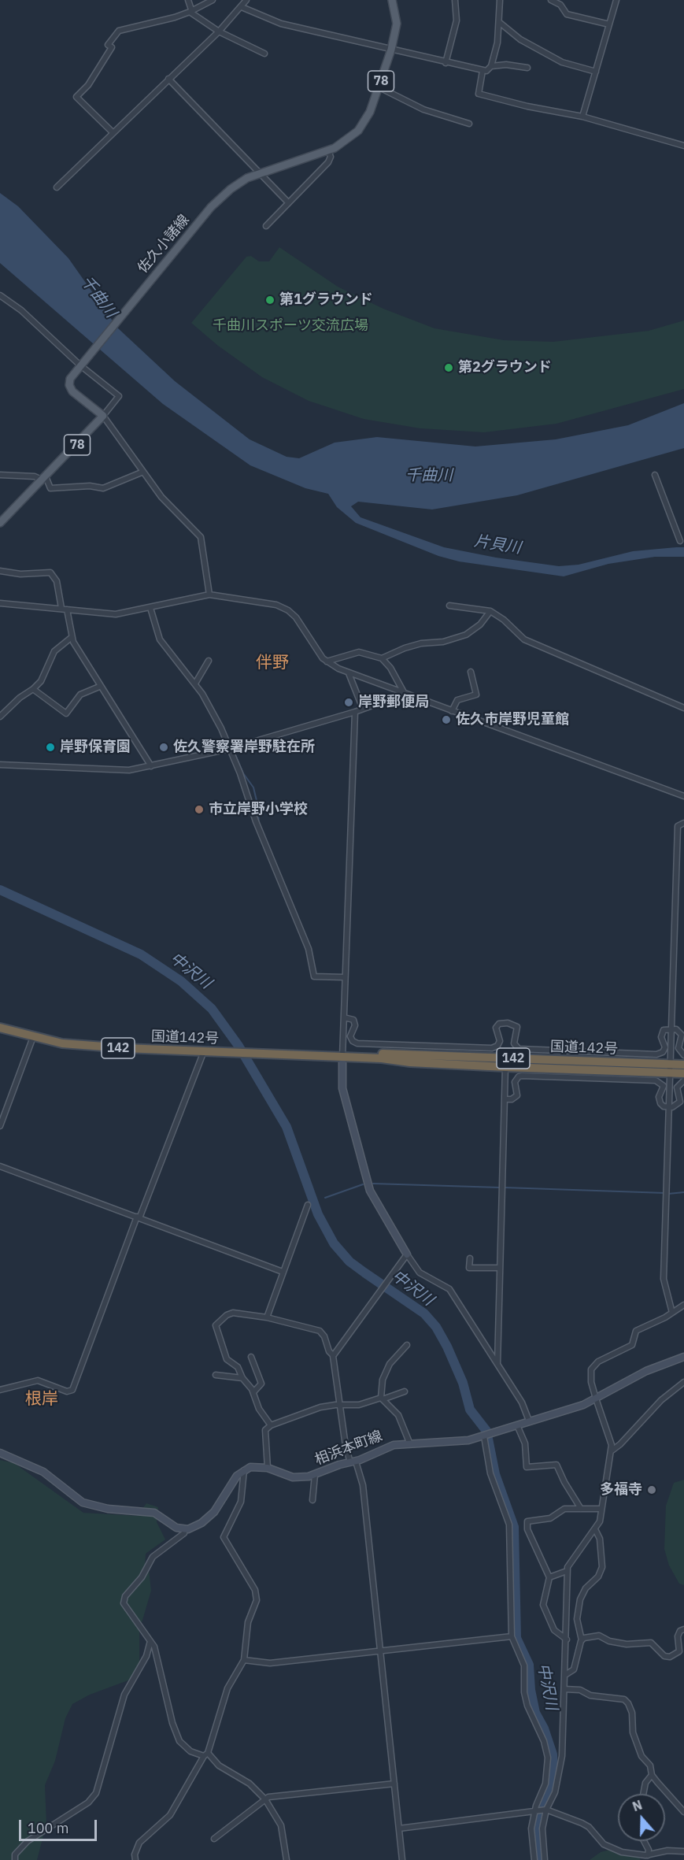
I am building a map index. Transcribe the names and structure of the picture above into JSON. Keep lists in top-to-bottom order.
{
  "streets": {
    "highway": ["国道142号", "142"],
    "main road": ["78", "佐久小諸線", "相浜本町線"]
  },
  "crossings": [
    ["78", "佐久小諸線"]
  ],
  "districts": ["伴野", "根岸"],
  "water": ["千曲川", "片貝川", "中沢川"],
  "parks": ["千曲川スポーツ交流広場"],
  "places": [
    "第1グラウンド",
    "第2グラウンド",
    "岸野郵便局",
    "佐久市岸野児童館",
    "岸野保育園",
    "佐久警察署岸野駐在所",
    "市立岸野小学校",
    "多福寺"
  ],
  "scale_bar": "100 m",
  "north": "top"
}
